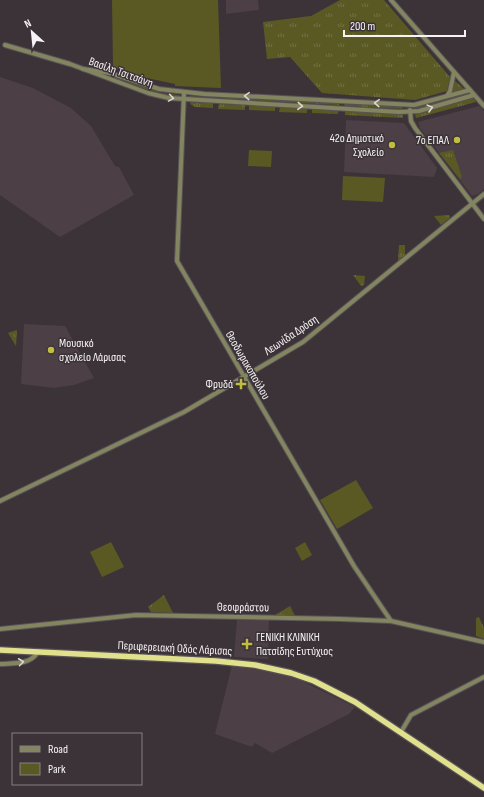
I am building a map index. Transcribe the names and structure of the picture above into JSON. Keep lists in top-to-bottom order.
{
  "streets": {
    "highway": ["Περιφερειακή Οδός Λάρισας"],
    "street": [
      "Βασίλη Τσιτσάνη",
      "Λεωνίδα Δρόση",
      "Θεοδωρακοπούλου",
      "Θεοφράστου"
    ]
  },
  "crossings": [
    ["Βασίλη Τσιτσάνη", "Θεοδωρακοπούλου"],
    ["Λεωνίδα Δρόση", "Θεοδωρακοπούλου"],
    ["Θεοδωρακοπούλου", "Θεοφράστου"]
  ],
  "places": {
    "other": ["7ο ΕΠΑΛ", "42ο Δημοτικό Σχολείο", "Μουσικό σχολείο Λάρισας"],
    "health": ["Φρυδά", "ΓΕΝΙΚΗ ΚΛΙΝΙΚΗ Πατσίδης Ευτύχιος"]
  },
  "legend": ["Road", "Park"],
  "scale_bar": "200 m",
  "north": "top left"
}
